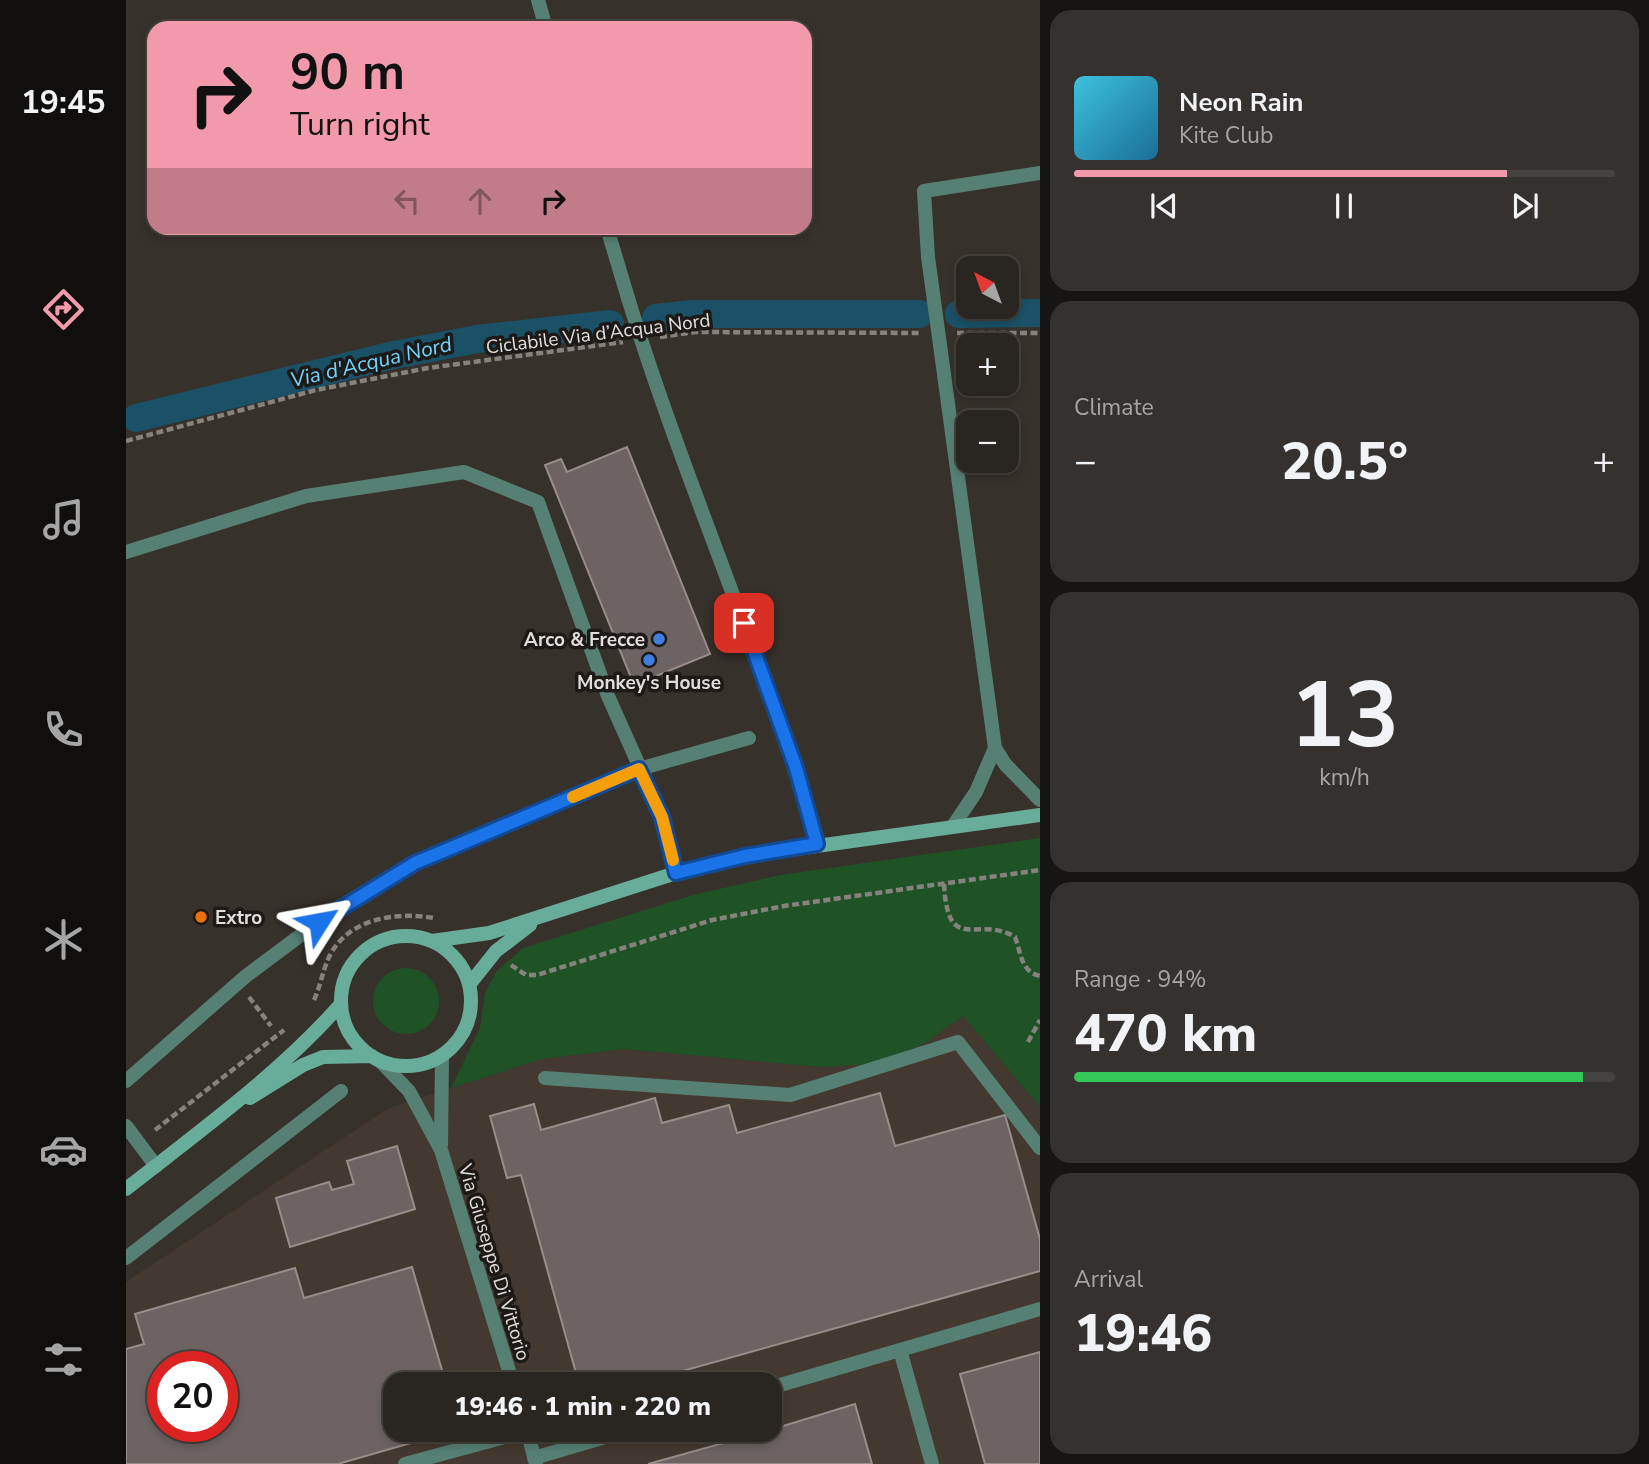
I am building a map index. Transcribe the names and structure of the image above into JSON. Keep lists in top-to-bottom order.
{
  "streets": {
    "street": ["Via Giuseppe Di Vittorio"],
    "path": ["Ciclabile Via d’Acqua Nord"]
  },
  "water": ["Via d'Acqua Nord"],
  "places": ["Arco & Frecce", "Monkey's House", "Extro"],
  "north": "top left",
  "page": {
    "tabs": "19:45",
    "turn": ["90 m", "Turn right"],
    "song": ["Neon Rain", "Kite Club"],
    "map_buttons": ["+", "−"],
    "tile": [
      "Climate",
      ["13", "km/h"],
      ["Range · 94%", "470 km"],
      ["Arrival", "19:46"]
    ],
    "heat": ["−", "20.5°", "+"],
    "limit": "20",
    "trip": "19:46 · 1 min · 220 m"
  }
}
